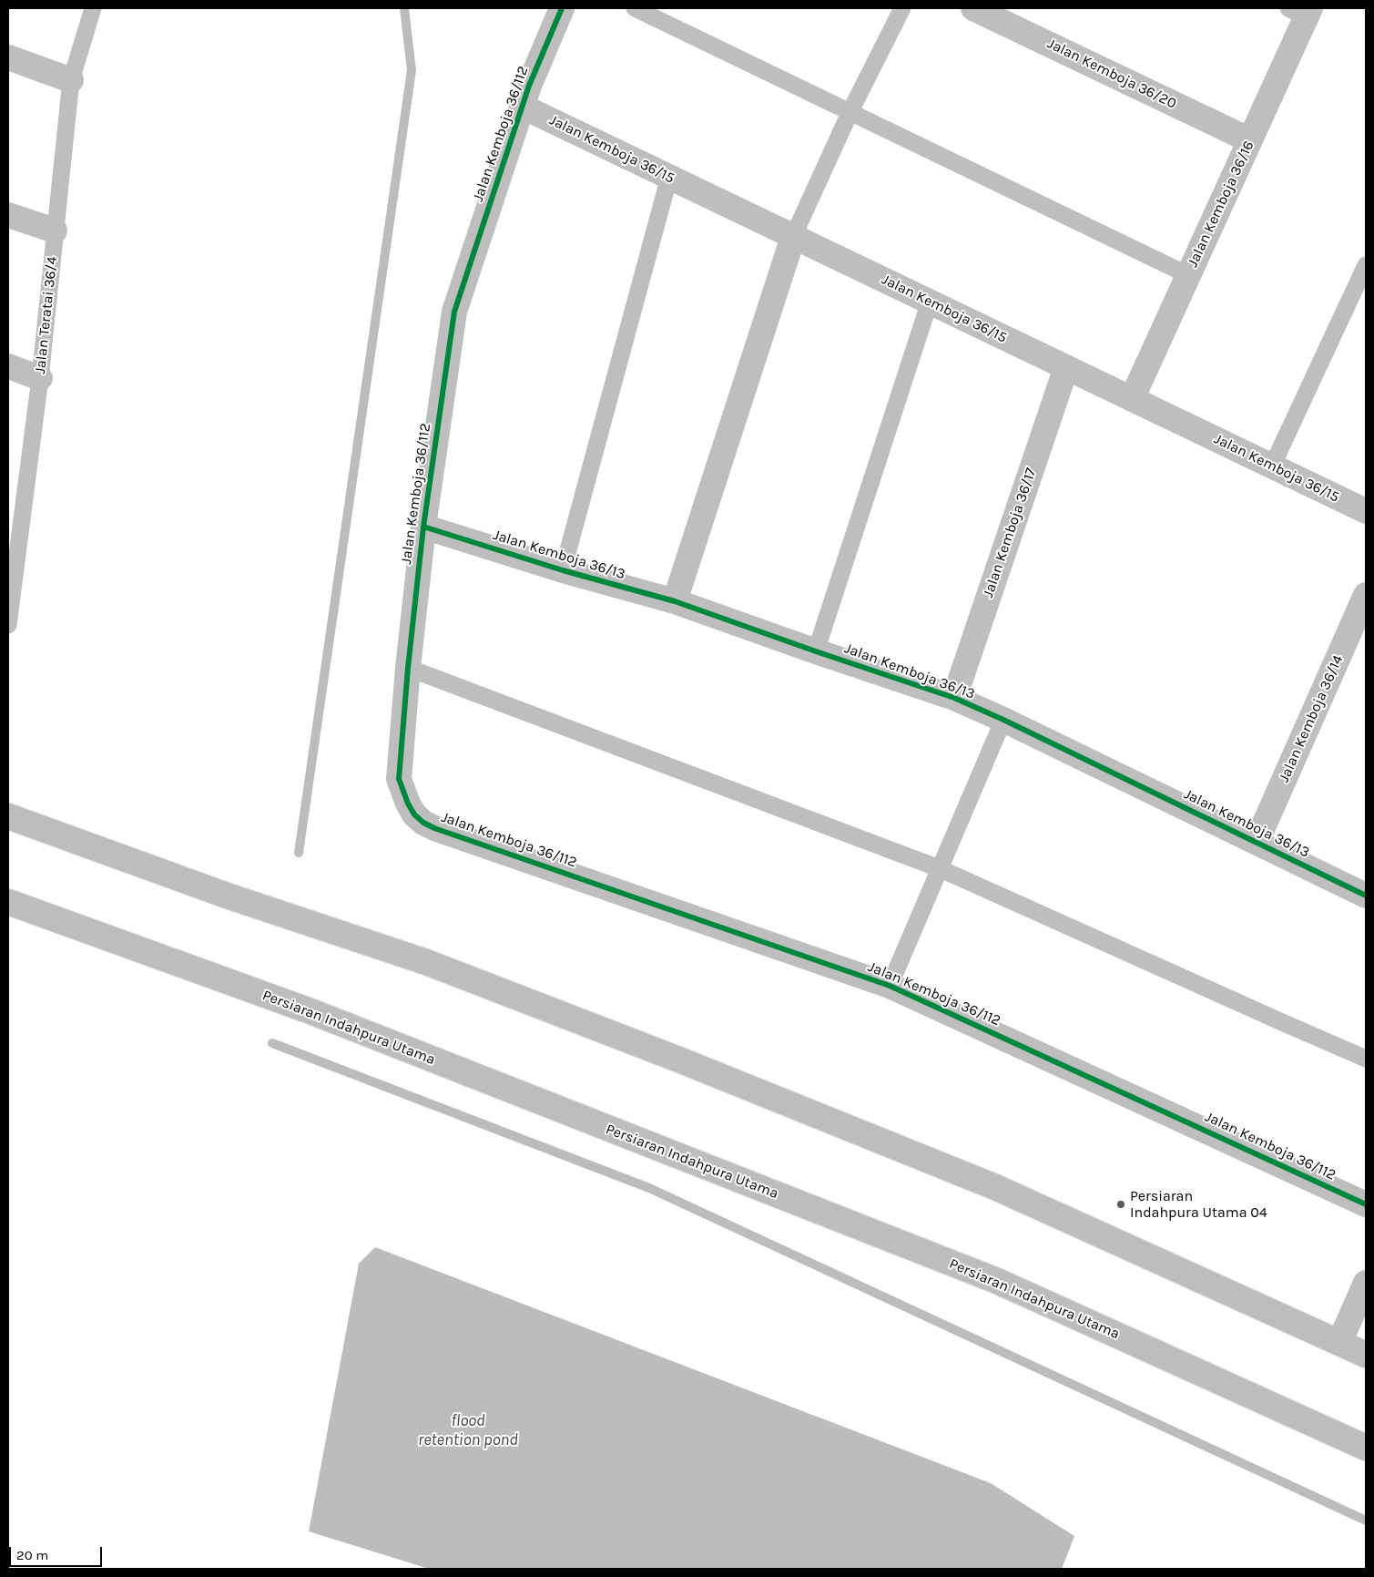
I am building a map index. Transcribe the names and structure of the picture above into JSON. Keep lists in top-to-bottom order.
{
  "streets": {
    "main road": ["Persiaran Indahpura Utama"],
    "street": [
      "Jalan Kemboja 36/20",
      "Jalan Kemboja 36/112",
      "Jalan Kemboja 36/15",
      "Jalan Kemboja 36/16",
      "Jalan Kemboja 36/17",
      "Jalan Kemboja 36/13",
      "Jalan Kemboja 36/14"
    ],
    "lane": ["Jalan Teratai 36/4"]
  },
  "crossings": [
    ["Jalan Kemboja 36/20", "Jalan Kemboja 36/16"],
    ["Jalan Kemboja 36/112", "Jalan Kemboja 36/15"],
    ["Jalan Kemboja 36/112", "Jalan Kemboja 36/13"],
    ["Jalan Kemboja 36/15", "Jalan Kemboja 36/16"],
    ["Jalan Kemboja 36/15", "Jalan Kemboja 36/17"],
    ["Jalan Kemboja 36/17", "Jalan Kemboja 36/13"],
    ["Jalan Kemboja 36/13", "Jalan Kemboja 36/14"]
  ],
  "water": ["flood retention pond"],
  "places": ["Persiaran Indahpura Utama 04"],
  "scale_bar": "20 m"
}
